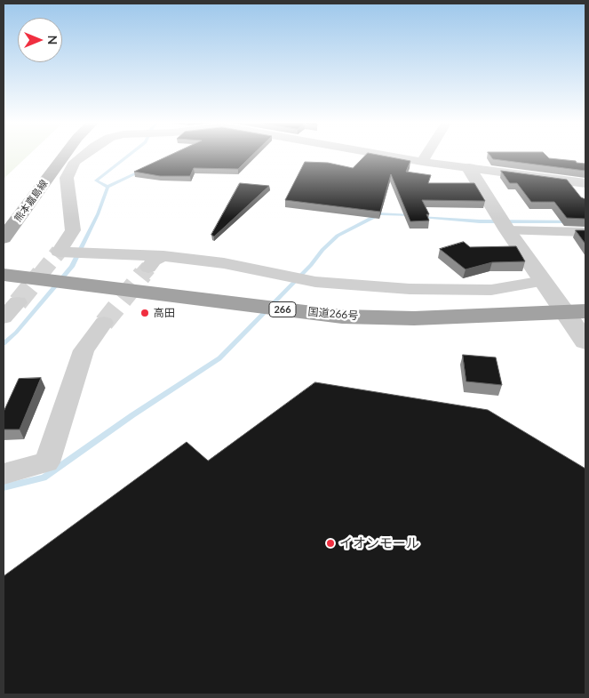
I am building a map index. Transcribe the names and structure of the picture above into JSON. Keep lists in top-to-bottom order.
{
  "streets": {
    "highway": ["266", "国道266号"],
    "main road": ["熊本嘉島線"]
  },
  "places": ["高田", "イオンモール"],
  "north": "right"
}
